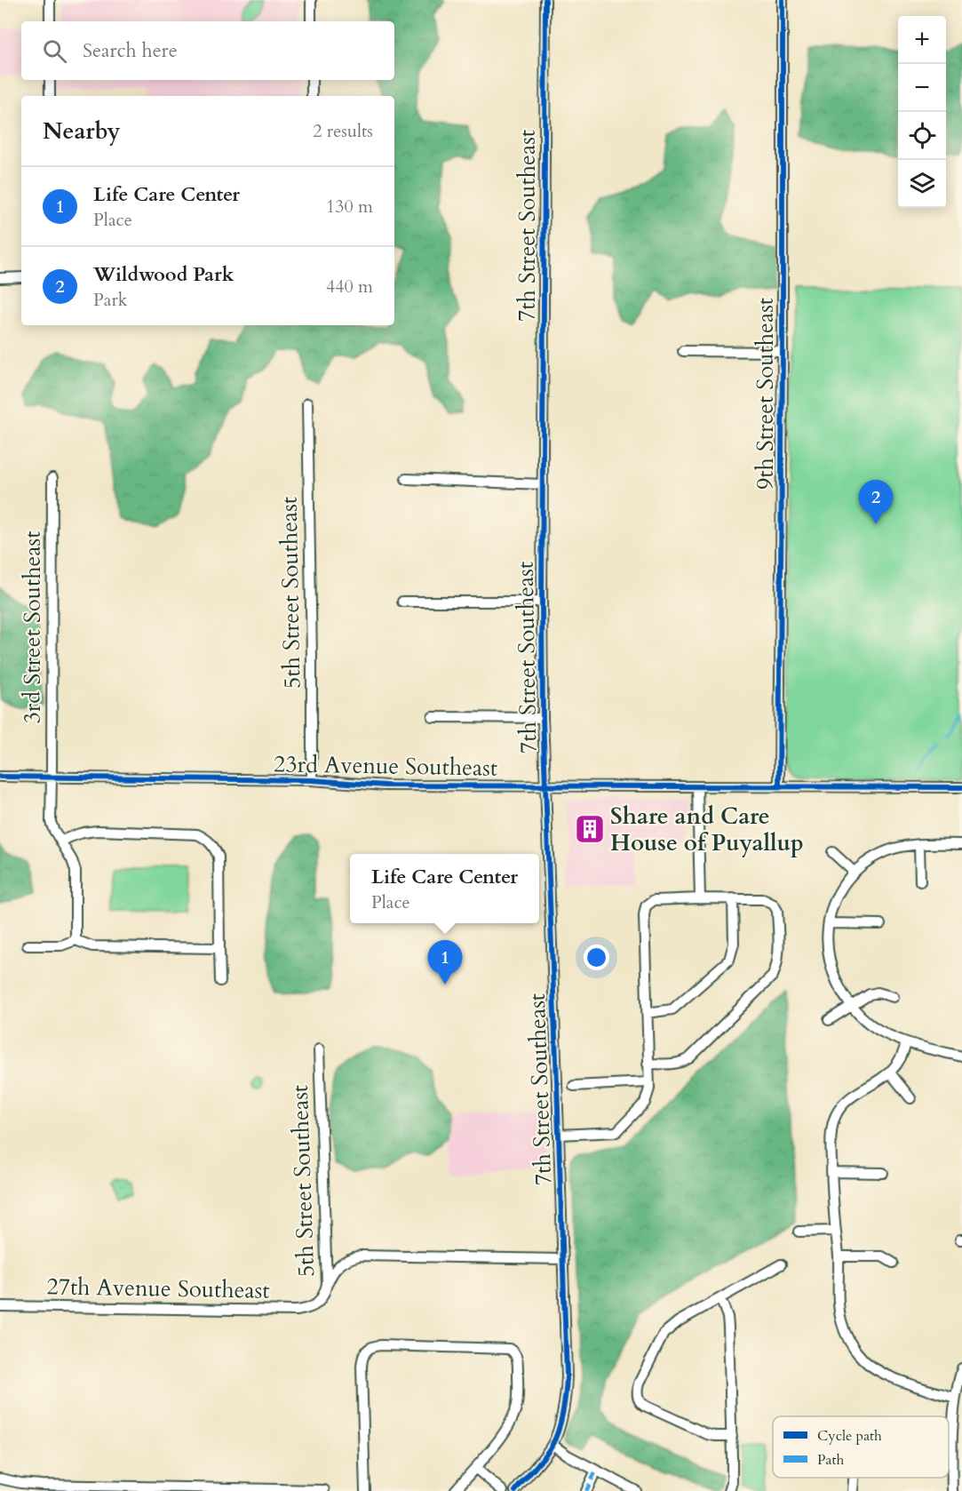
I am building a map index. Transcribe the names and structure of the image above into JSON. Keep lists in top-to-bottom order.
{
  "streets": {
    "street": [
      "7th Street Southeast",
      "9th Street Southeast",
      "5th Street Southeast",
      "3rd Street Southeast",
      "23rd Avenue Southeast",
      "27th Avenue Southeast"
    ]
  },
  "crossings": [
    ["7th Street Southeast", "23rd Avenue Southeast"],
    ["9th Street Southeast", "23rd Avenue Southeast"],
    ["5th Street Southeast", "23rd Avenue Southeast"],
    ["5th Street Southeast", "27th Avenue Southeast"],
    ["3rd Street Southeast", "23rd Avenue Southeast"]
  ],
  "places": {
    "building": ["Share and Care House of Puyallup"]
  },
  "legend": ["Cycle path", "Path"],
  "page": {
    "map_buttons": ["+", "−"],
    "search": "Search here",
    "heading": ["Nearby", "2 results"],
    "list": [
      {
        "mark": "1",
        "name": "Life Care Center",
        "note": "Place",
        "value": "130 m"
      },
      {
        "mark": "2",
        "name": "Wildwood Park",
        "note": "Park",
        "value": "440 m"
      }
    ],
    "pins": ["2", "1"],
    "popup": ["Life Care Center", "Place"]
  }
}
